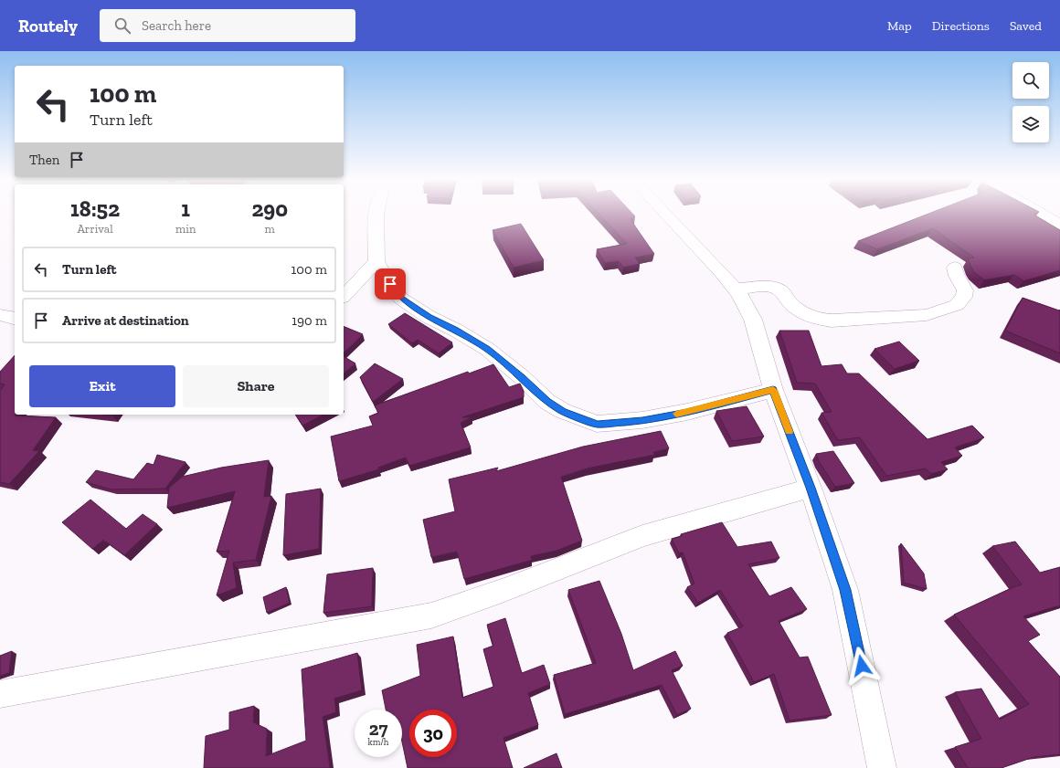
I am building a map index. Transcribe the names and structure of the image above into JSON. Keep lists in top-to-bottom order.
{
  "page": {
    "header": "Routely",
    "search": "Search here",
    "nav": ["Map", "Directions", "Saved"],
    "turn": ["100 m", "Turn left"],
    "then": "Then",
    "eta": [
      "18:52",
      "Arrival",
      "1",
      "min",
      "290",
      "m"
    ],
    "list": [
      {
        "name": "Turn left",
        "value": "100 m"
      },
      {
        "name": "Arrive at destination",
        "value": "190 m"
      }
    ],
    "buttons": ["Exit", "Share"],
    "speed": "27 km/h",
    "limit": "30"
  }
}
